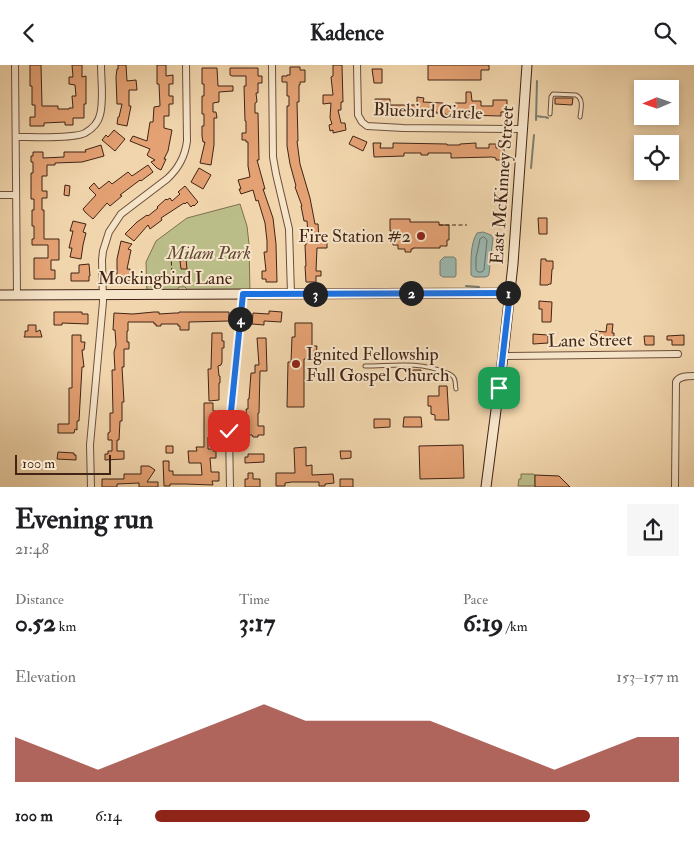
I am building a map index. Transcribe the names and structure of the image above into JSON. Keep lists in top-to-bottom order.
{
  "streets": {
    "street": [
      "Bluebird Circle",
      "East McKinney Street",
      "Mockingbird Lane",
      "Lane Street"
    ]
  },
  "crossings": [
    ["Bluebird Circle", "East McKinney Street"],
    ["East McKinney Street", "Mockingbird Lane"],
    ["East McKinney Street", "Lane Street"]
  ],
  "parks": ["Milam Park"],
  "places": ["Fire Station #2", "Ignited Fellowship Full Gospel Church"],
  "scale_bar": "100 m",
  "north": "left",
  "page": {
    "header": "Kadence",
    "pins": [
      "1",
      "2",
      "3",
      "4"
    ],
    "scale": "100 m",
    "heading": ["Evening run", "21:48"],
    "stats": [
      ["Distance", "0.52 km"],
      ["Time", "3:17"],
      ["Pace", "6:19 /km"]
    ],
    "chart": ["Elevation", "153–157 m"],
    "list": [
      {
        "name": "100 m",
        "note": "6:14"
      }
    ]
  }
}
